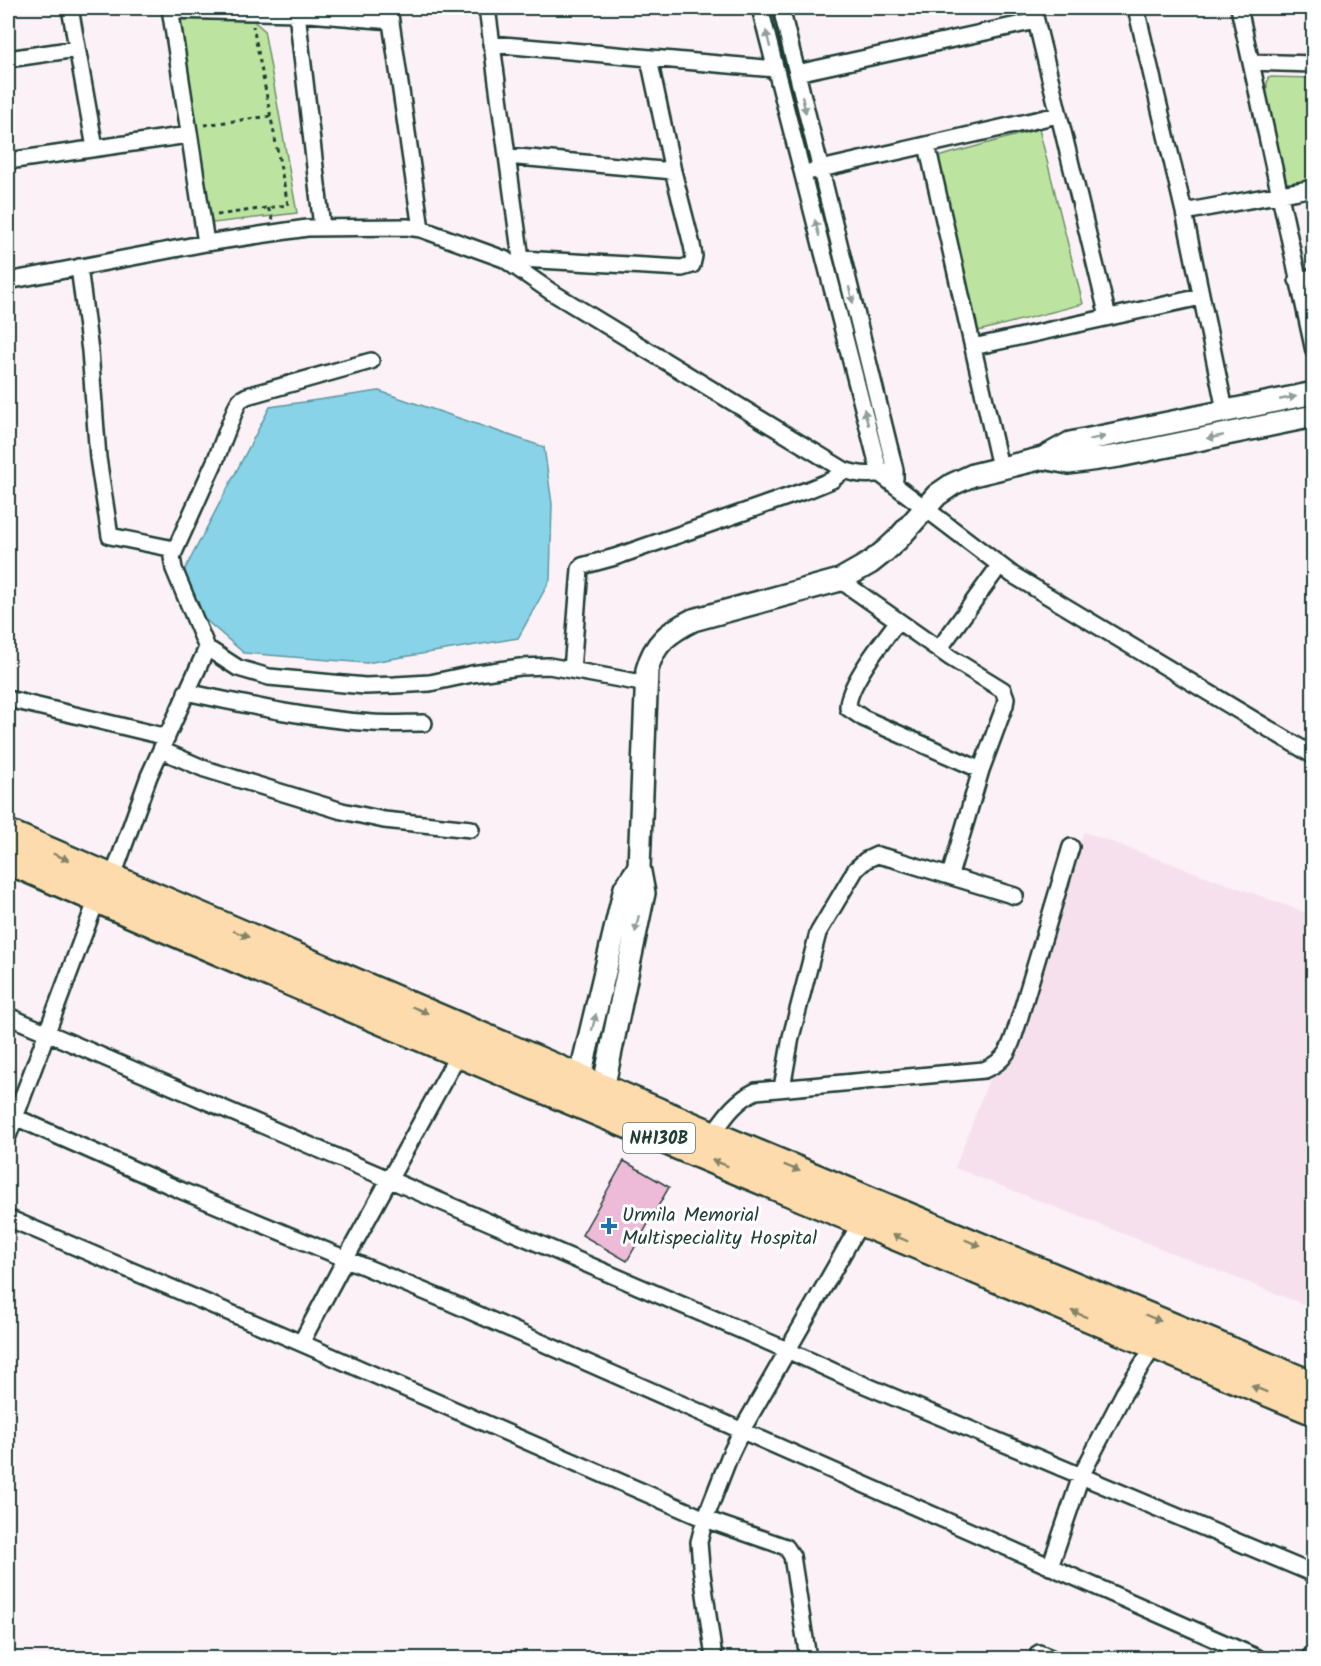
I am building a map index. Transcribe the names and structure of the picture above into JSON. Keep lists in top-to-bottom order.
{
  "streets": {
    "highway": ["NH130B"]
  },
  "places": {
    "health": ["Urmila Memorial Multispeciality Hospital"]
  }
}
